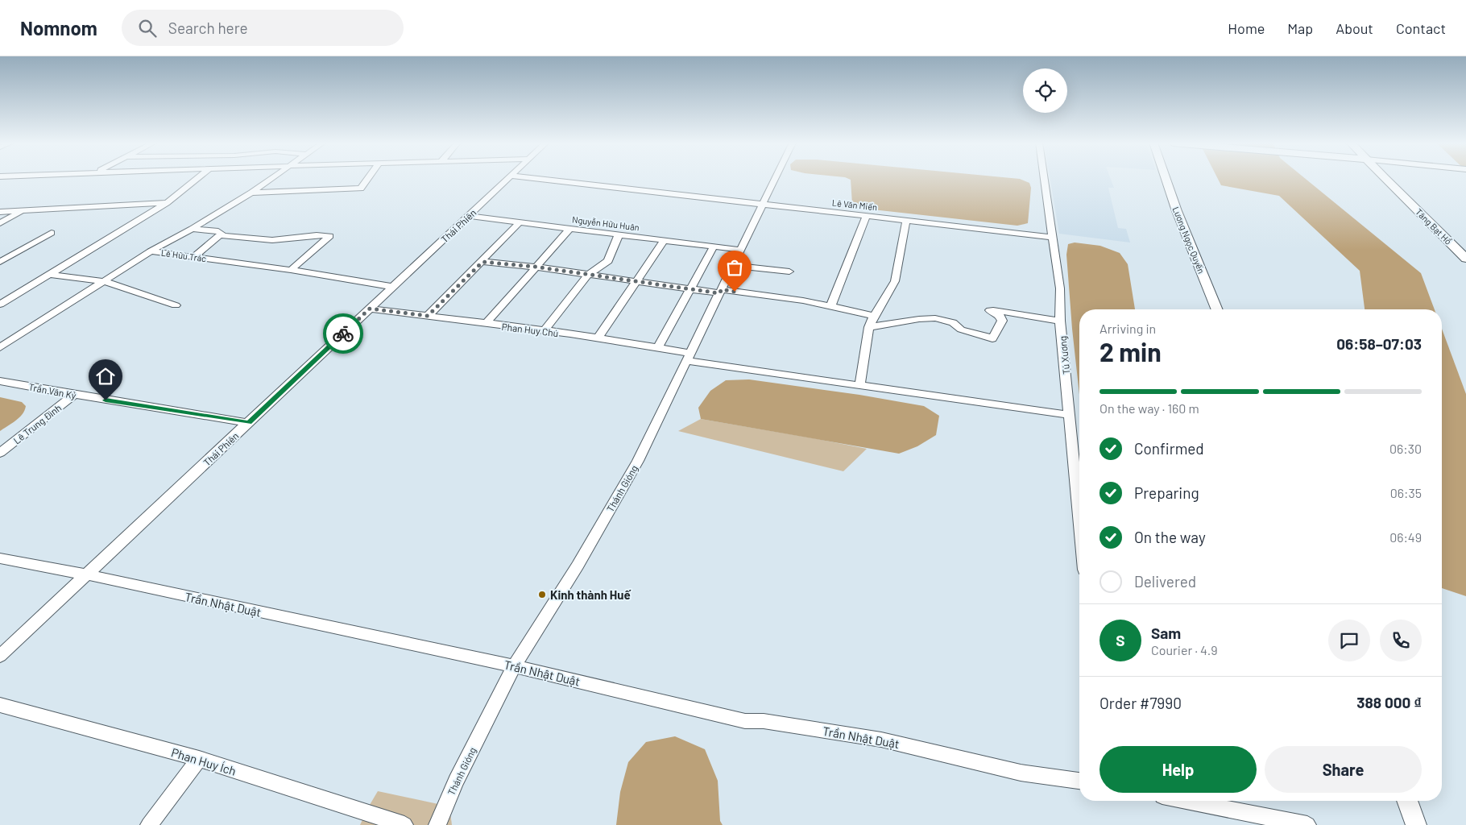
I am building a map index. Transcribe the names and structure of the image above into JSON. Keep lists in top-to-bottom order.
{
  "streets": {
    "main road": ["Tăng Bạt Hổ"],
    "street": [
      "Lê Văn Miến",
      "Nguyễn Hữu Huân",
      "Thái Phiên",
      "Lương Ngọc Quyến",
      "Lê Hữu Trác",
      "Phan Huy Chú",
      "Tú Xương",
      "Trần Văn Kỷ",
      "Lê Trung Đình",
      "Thánh Gióng",
      "Trần Nhật Duật",
      "Phan Huy Ích"
    ]
  },
  "crossings": [
    ["Lê Văn Miến", "Tú Xương"],
    ["Lê Văn Miến", "Thánh Gióng"],
    ["Nguyễn Hữu Huân", "Thái Phiên"],
    ["Nguyễn Hữu Huân", "Thánh Gióng"],
    ["Thái Phiên", "Lê Hữu Trác"],
    ["Thái Phiên", "Phan Huy Chú"],
    ["Thái Phiên", "Trần Văn Kỷ"],
    ["Thái Phiên", "Trần Nhật Duật"],
    ["Phan Huy Chú", "Tú Xương"],
    ["Phan Huy Chú", "Thánh Gióng"],
    ["Trần Văn Kỷ", "Lê Trung Đình"],
    ["Thánh Gióng", "Trần Nhật Duật"]
  ],
  "places": ["Kinh thành Huế"],
  "page": {
    "header": "Nomnom",
    "search": "Search here",
    "nav": [
      "Home",
      "Map",
      "About",
      "Contact"
    ],
    "heading": ["2 min", "Arriving in", "06:58–07:03"],
    "panel": [
      "Sam",
      "Courier · 4.9",
      "Order #7990",
      "388 000 ₫"
    ],
    "bar": "On the way · 160 m",
    "list": [
      ["Confirmed", "06:30"],
      ["Preparing", "06:35"],
      ["On the way", "06:49"],
      "Delivered"
    ],
    "round": "S",
    "buttons": ["Help", "Share"]
  }
}
